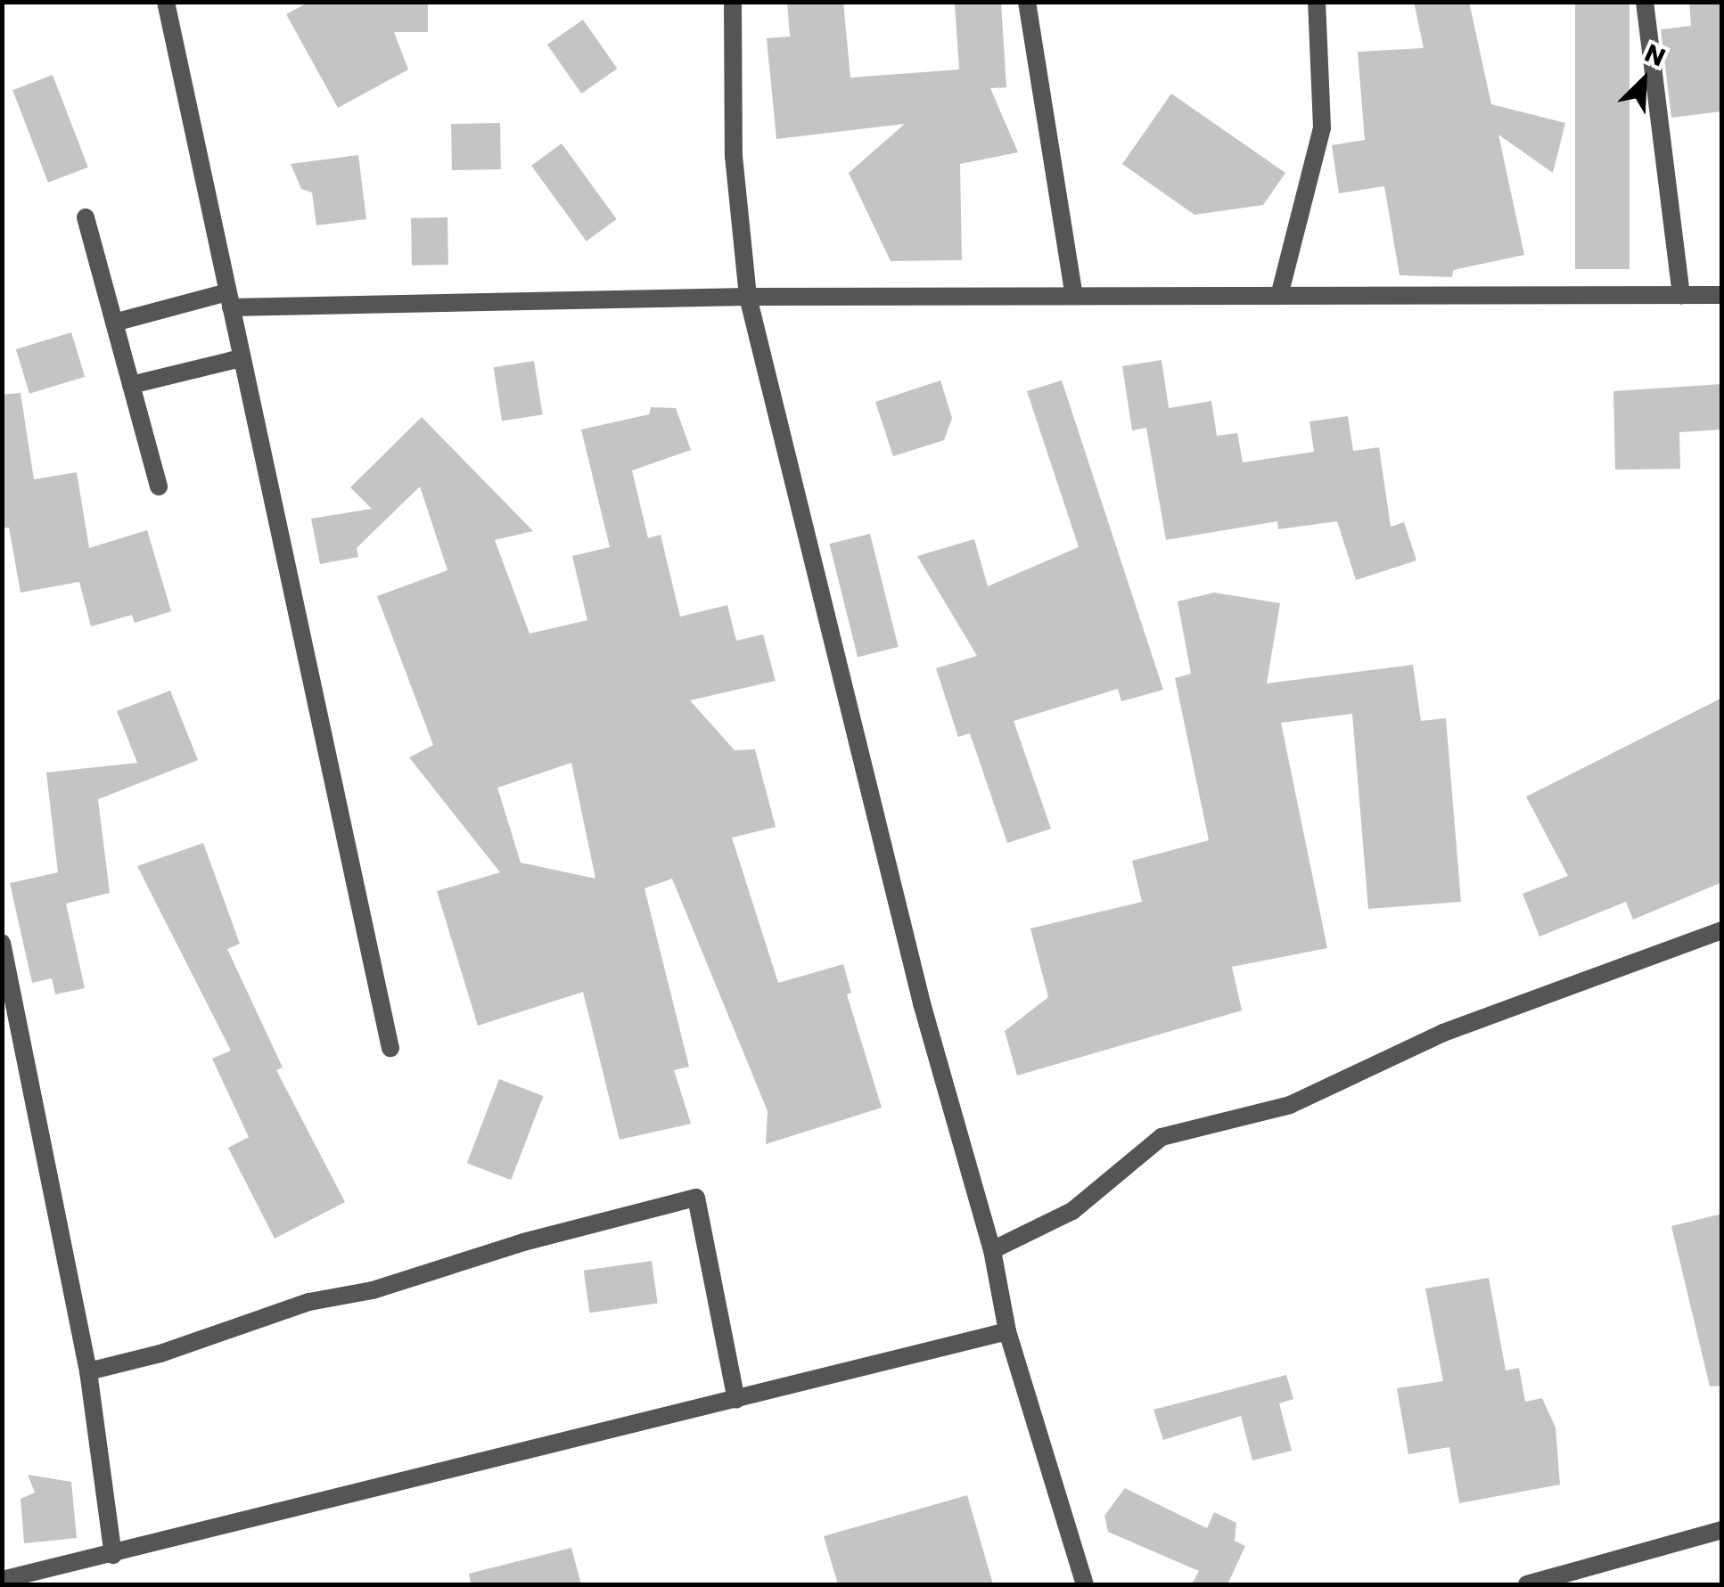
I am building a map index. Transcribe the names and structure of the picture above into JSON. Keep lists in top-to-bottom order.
{
  "north": "top right"
}
